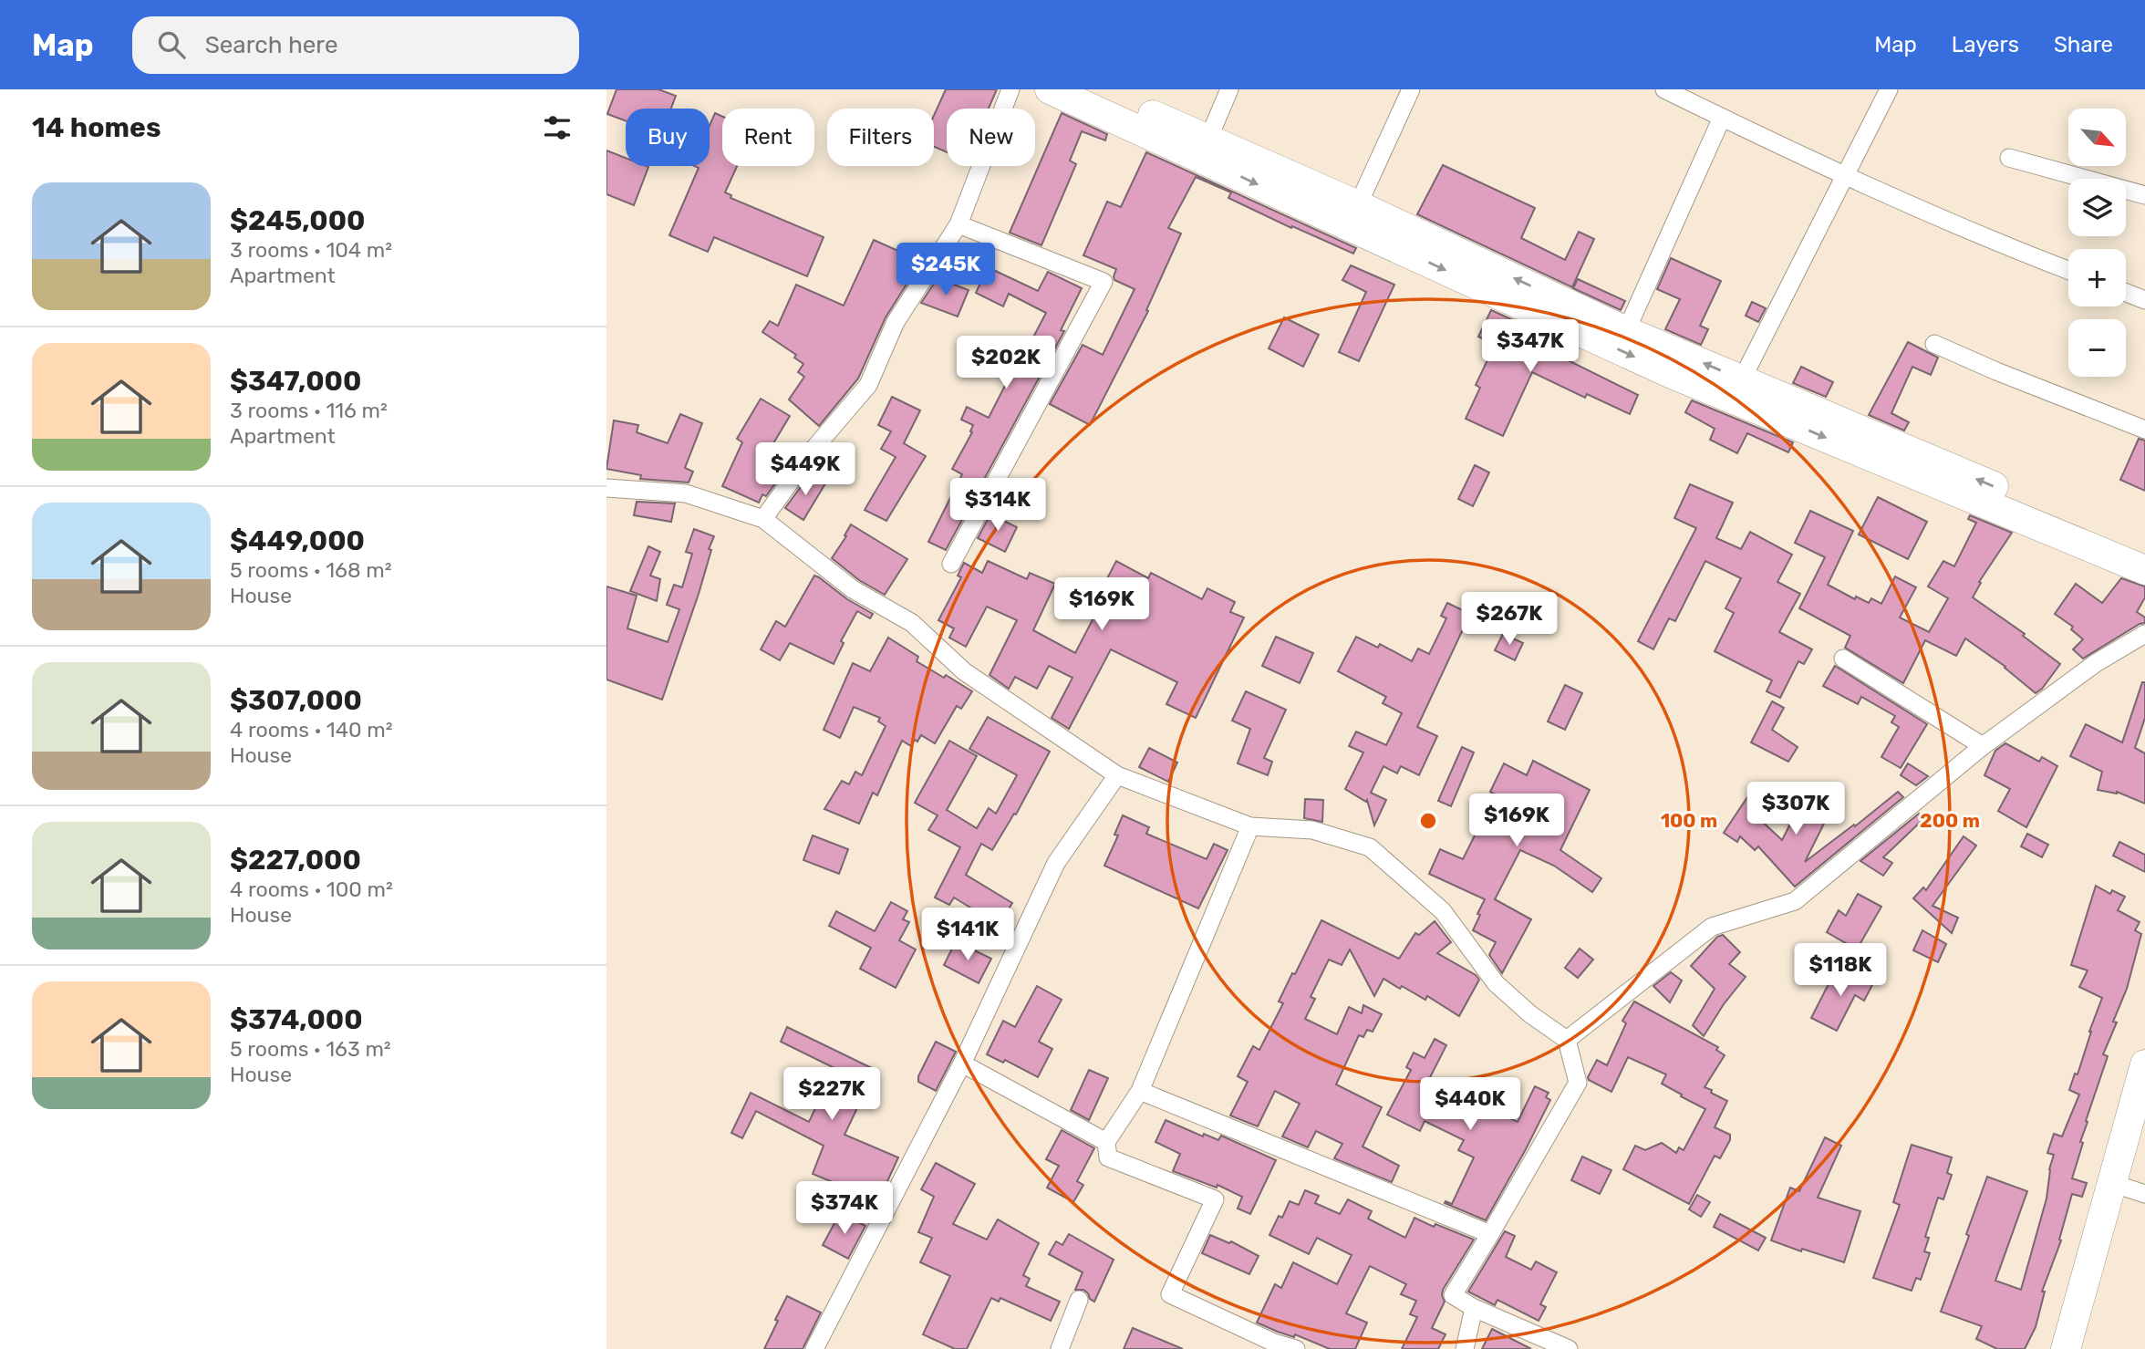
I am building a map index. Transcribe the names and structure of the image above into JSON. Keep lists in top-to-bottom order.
{
  "north": "bottom right",
  "page": {
    "header": "Map",
    "search": "Search here",
    "nav": ["Map", "Layers", "Share"],
    "heading": "14 homes",
    "map_buttons": ["+", "−"],
    "chip": [
      "Buy",
      "Rent",
      "Filters",
      "New"
    ],
    "list": [
      {
        "name": "$245,000",
        "note": "3 rooms · 104 m² · Apartment"
      },
      {
        "name": "$347,000",
        "note": "3 rooms · 116 m² · Apartment"
      },
      {
        "name": "$449,000",
        "note": "5 rooms · 168 m² · House"
      },
      {
        "name": "$307,000",
        "note": "4 rooms · 140 m² · House"
      },
      {
        "name": "$227,000",
        "note": "4 rooms · 100 m² · House"
      },
      {
        "name": "$374,000",
        "note": "5 rooms · 163 m² · House"
      }
    ],
    "price": [
      "$245K",
      "$347K",
      "$202K",
      "$449K",
      "$314K",
      "$169K",
      "$267K",
      "$307K",
      "$169K",
      "$141K",
      "$118K",
      "$227K",
      "$440K",
      "$374K"
    ]
  },
  "rings": ["100 m", "200 m"]
}
